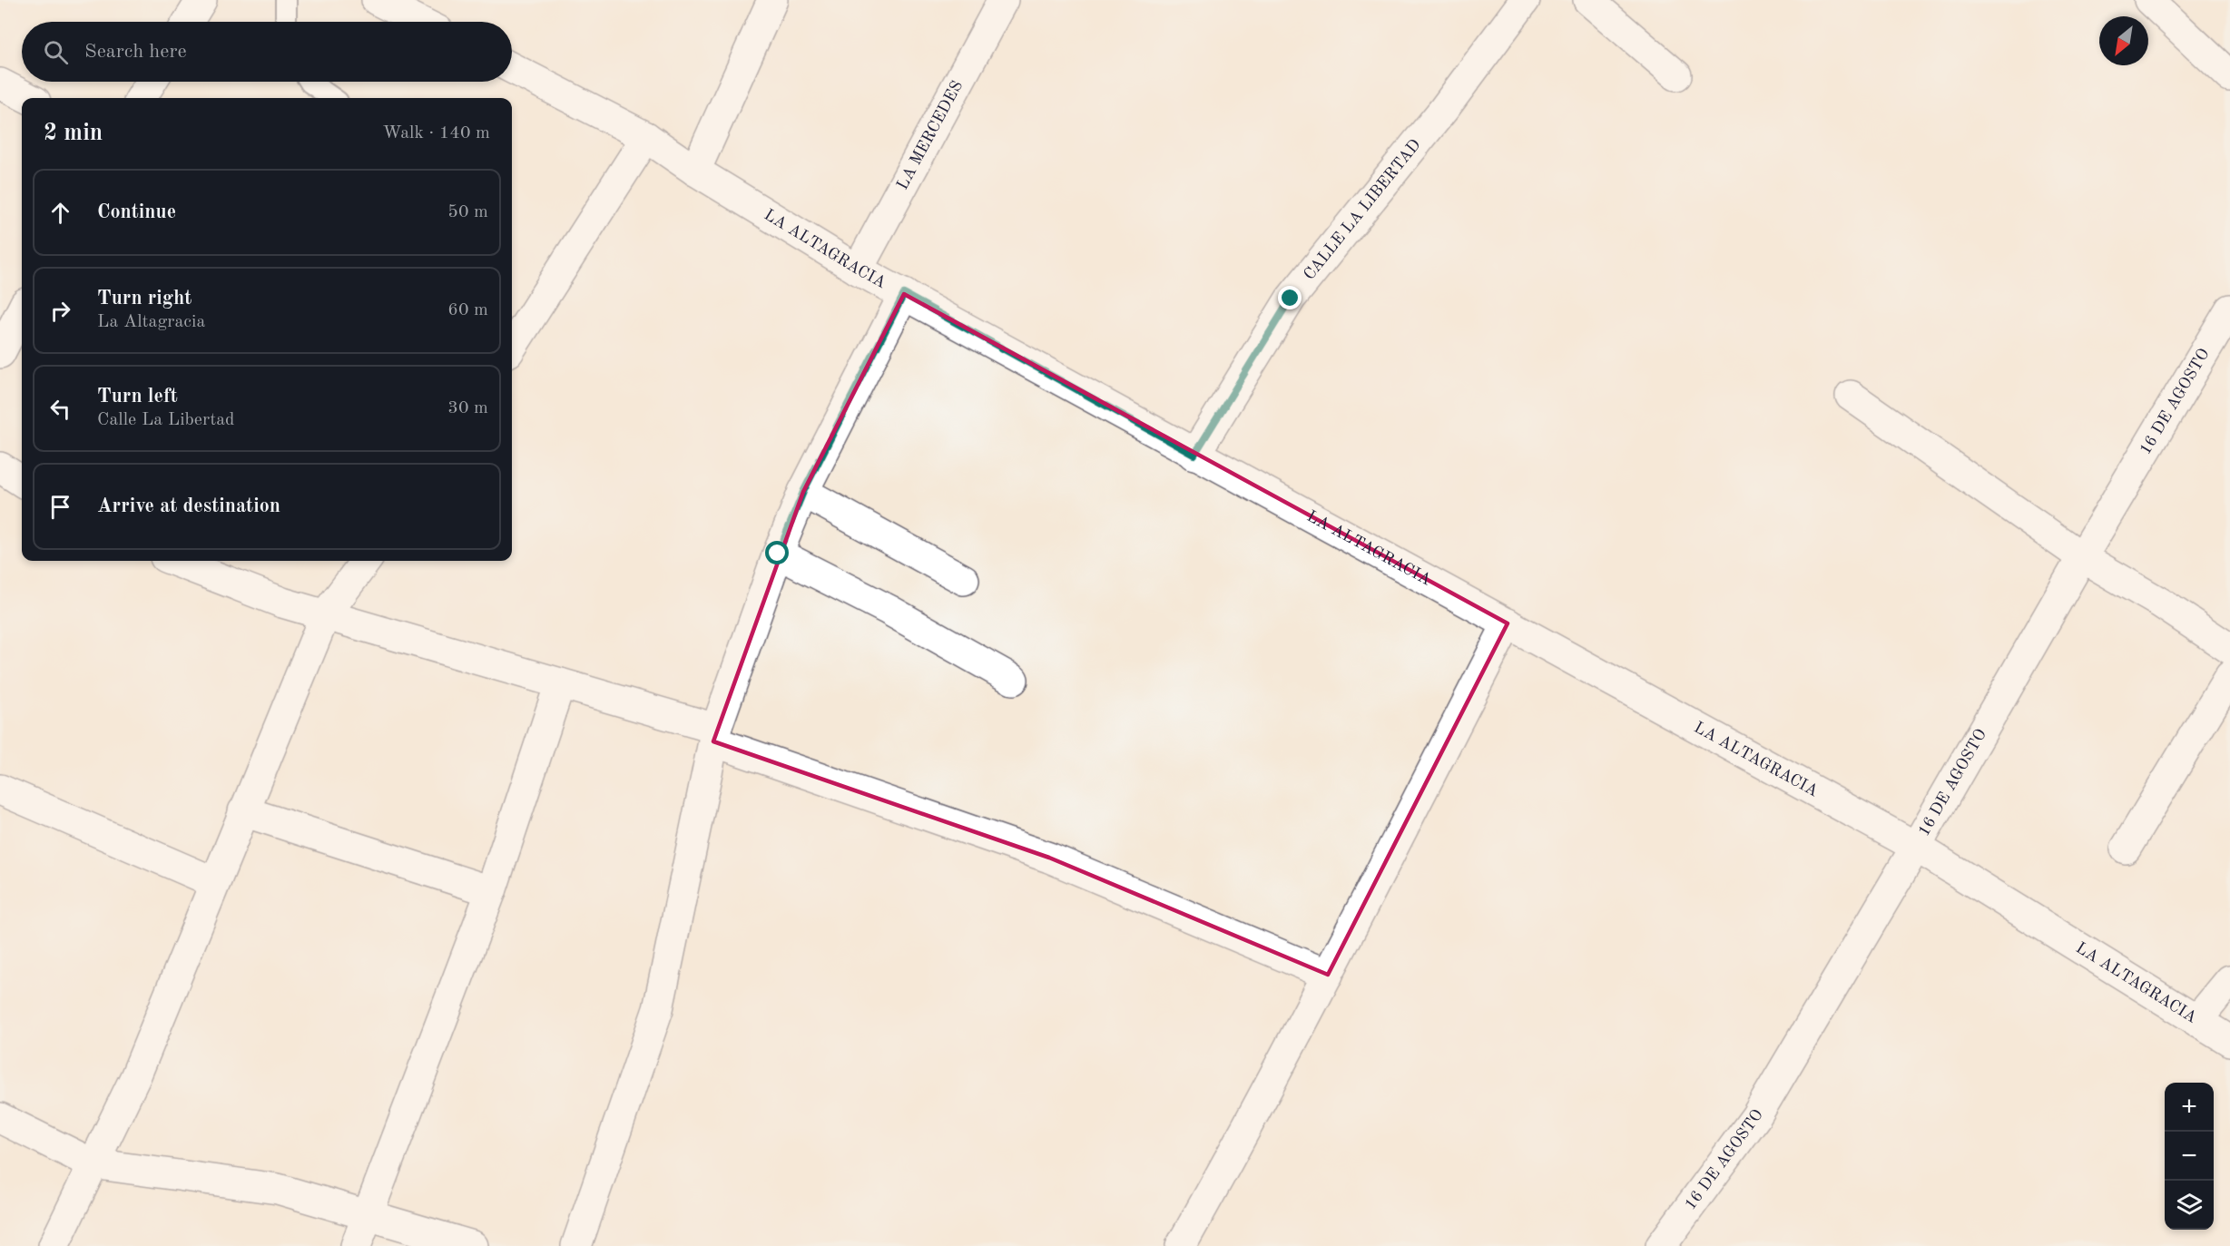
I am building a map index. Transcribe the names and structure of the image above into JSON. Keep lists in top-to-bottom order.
{
  "streets": {
    "street": [
      "LA MERCEDES",
      "CALLE LA LIBERTAD",
      "LA ALTAGRACIA",
      "16 DE AGOSTO"
    ]
  },
  "crossings": [
    ["LA MERCEDES", "LA ALTAGRACIA"],
    ["CALLE LA LIBERTAD", "LA ALTAGRACIA"],
    ["LA ALTAGRACIA", "16 DE AGOSTO"]
  ],
  "north": "bottom left",
  "page": {
    "search": "Search here",
    "heading": ["2 min", "Walk · 140 m"],
    "list": [
      ["Continue", "50 m"],
      ["Turn right", "La Altagracia", "60 m"],
      ["Turn left", "Calle La Libertad", "30 m"],
      "Arrive at destination"
    ],
    "map_buttons": ["+", "−"]
  }
}
